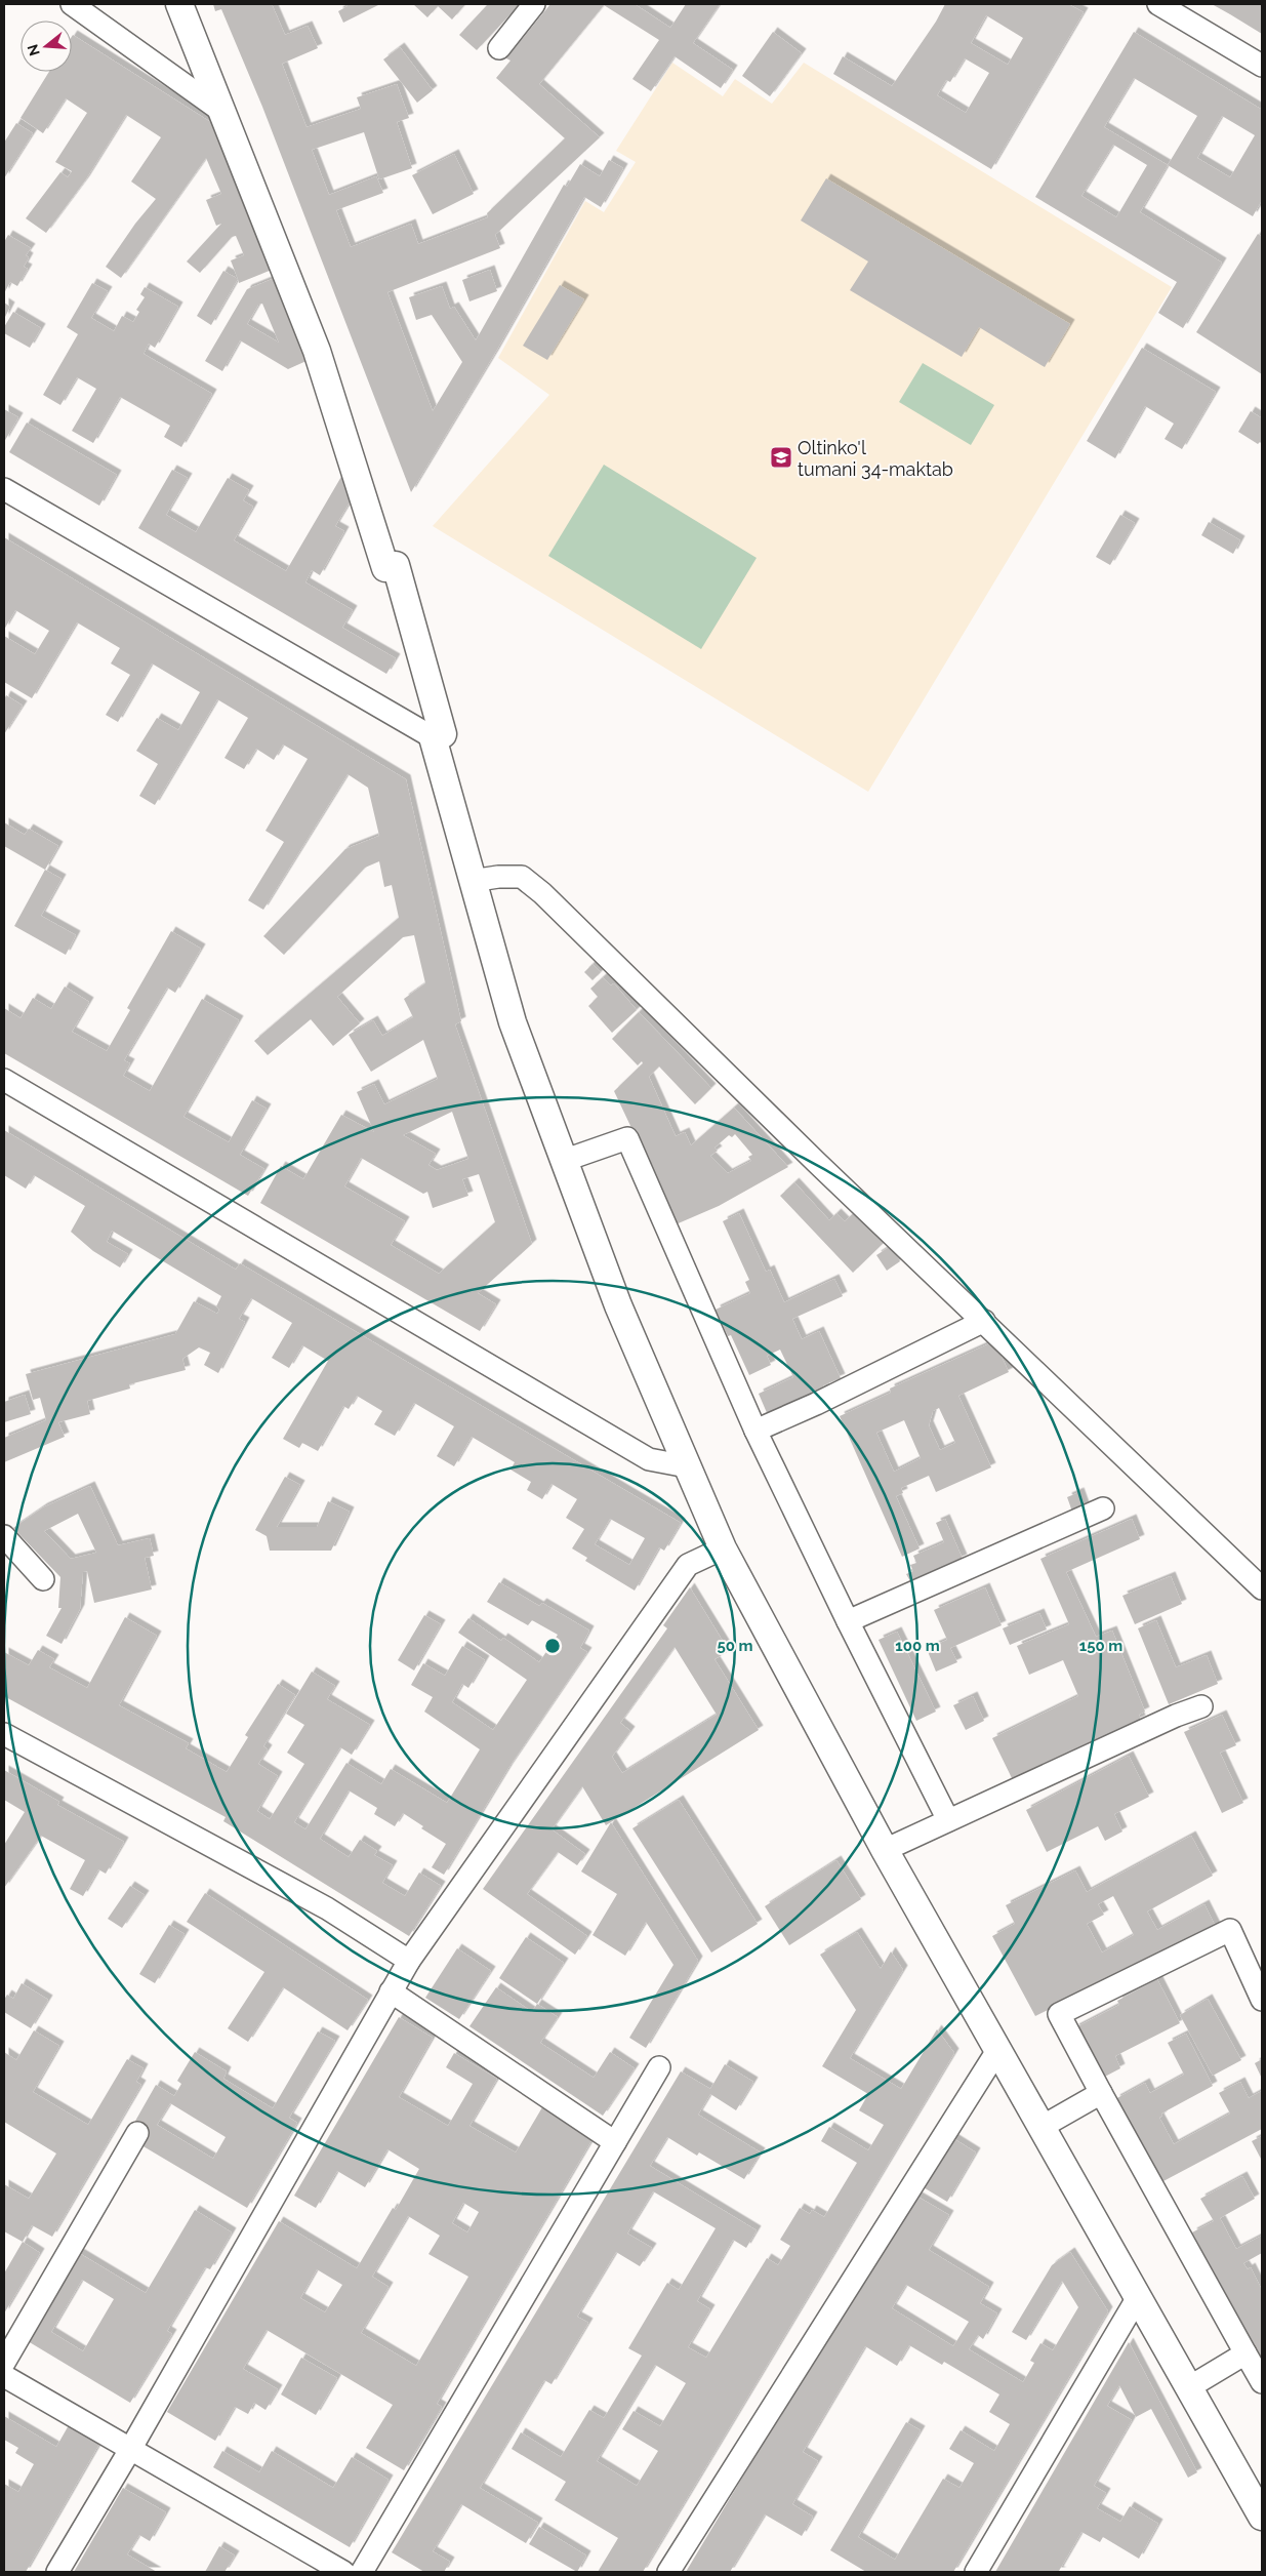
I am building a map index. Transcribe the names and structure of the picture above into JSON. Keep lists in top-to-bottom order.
{
  "places": {
    "school or university": ["Oltinko'l tumani 34-maktab"]
  },
  "north": "left",
  "rings": ["50 m", "100 m", "150 m"]
}
